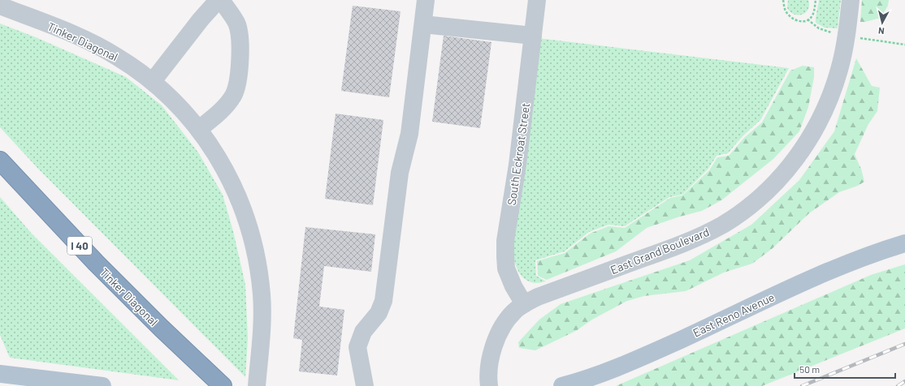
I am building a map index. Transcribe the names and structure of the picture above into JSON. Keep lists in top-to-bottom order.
{
  "streets": {
    "highway": ["Tinker Diagonal", "I 40"],
    "main road": ["East Reno Avenue"],
    "street": ["South Eckroat Street", "East Grand Boulevard"]
  },
  "crossings": [
    ["South Eckroat Street", "East Grand Boulevard"]
  ],
  "scale_bar": "50 m",
  "north": "bottom"
}
